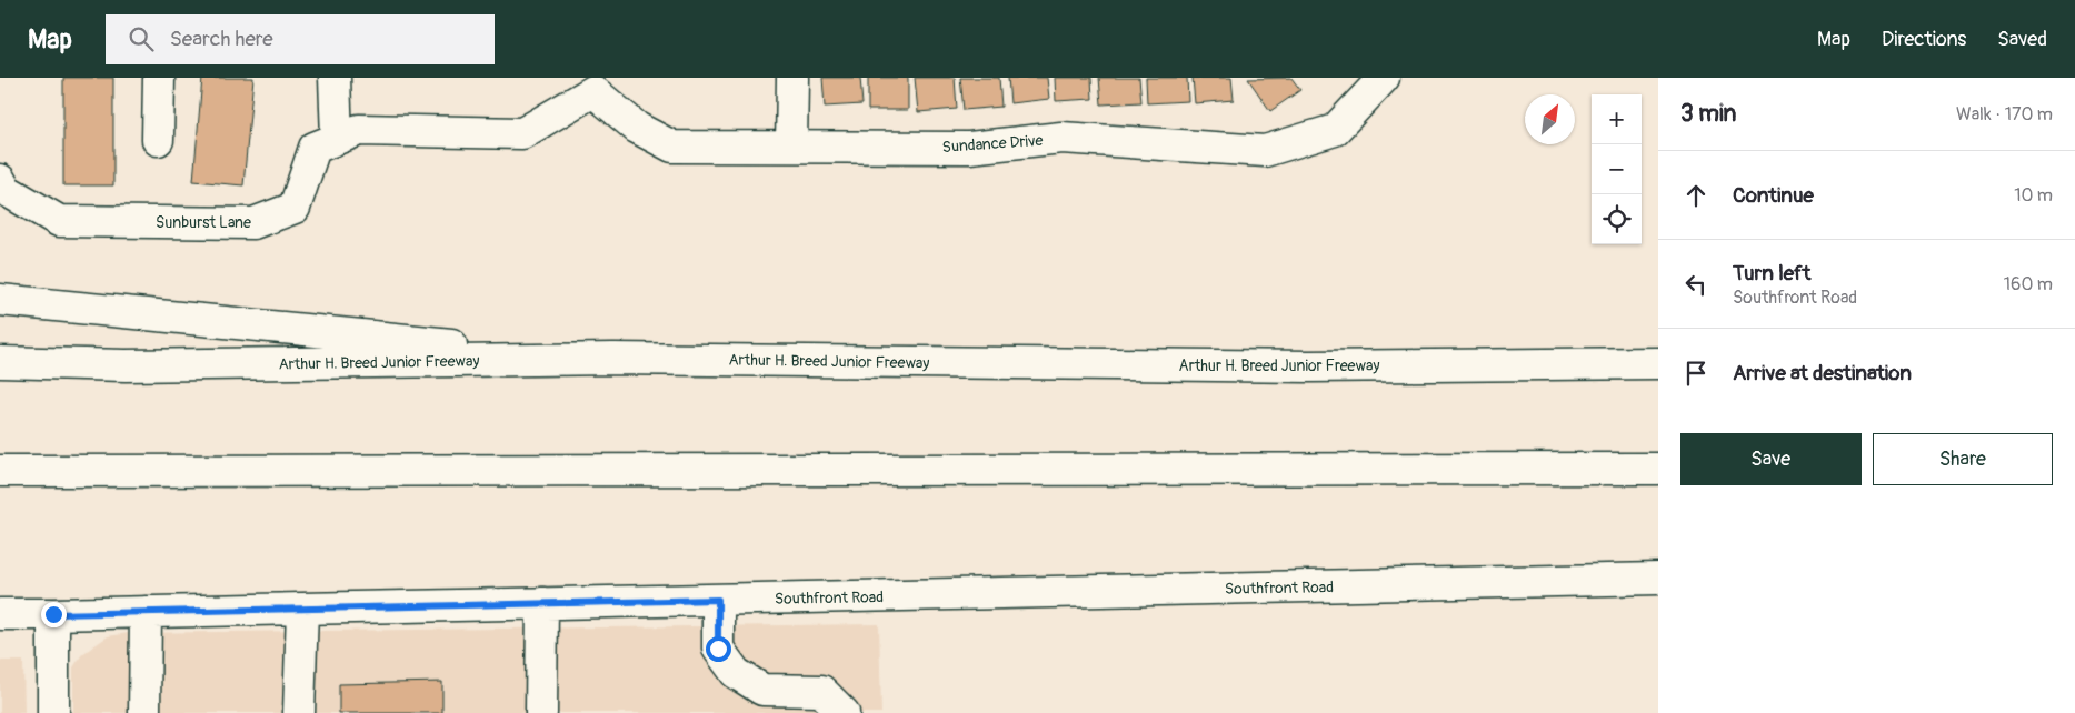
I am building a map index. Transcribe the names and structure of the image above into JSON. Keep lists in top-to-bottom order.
{
  "streets": {
    "main road": [
      "Sundance Drive",
      "Sunburst Lane",
      "Arthur H. Breed Junior Freeway",
      "Southfront Road"
    ]
  },
  "crossings": [
    ["Sundance Drive", "Sunburst Lane"]
  ],
  "north": "top right",
  "page": {
    "header": "Map",
    "search": "Search here",
    "nav": ["Map", "Directions", "Saved"],
    "heading": ["3 min", "Walk · 170 m"],
    "map_buttons": ["+", "−"],
    "list": [
      ["Continue", "10 m"],
      ["Turn left", "Southfront Road", "160 m"],
      "Arrive at destination"
    ],
    "buttons": ["Save", "Share"]
  }
}
